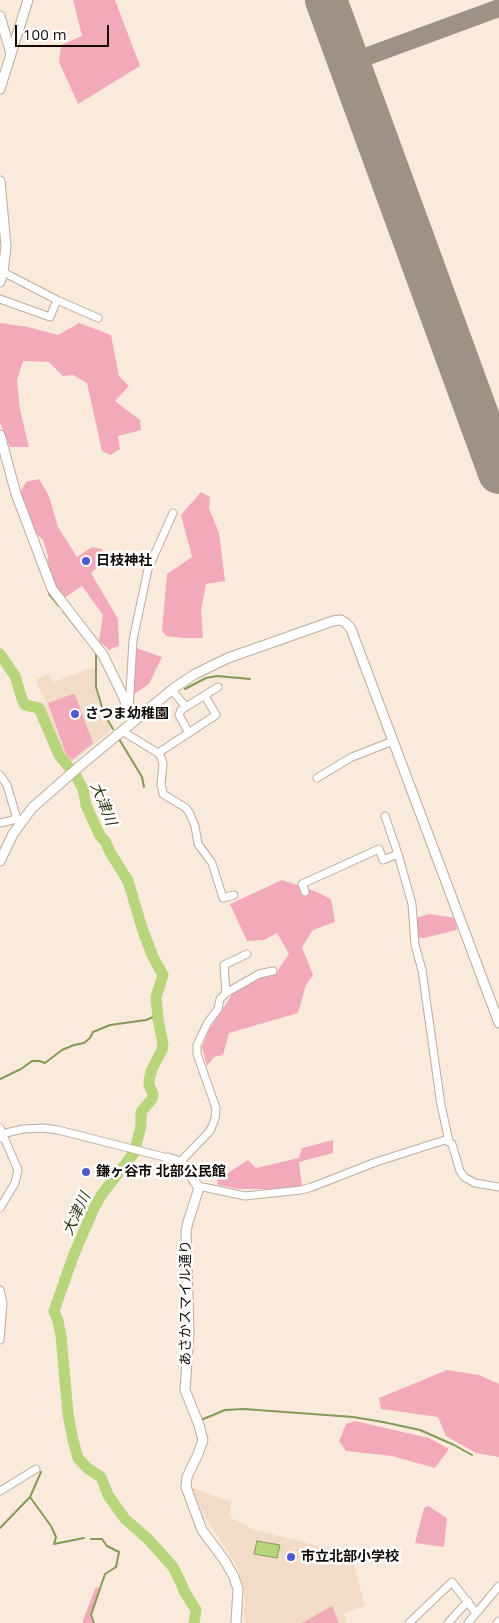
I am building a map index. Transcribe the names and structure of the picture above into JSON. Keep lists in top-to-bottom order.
{
  "streets": {
    "street": ["あさかスマイル通り"]
  },
  "water": ["大津川"],
  "places": [
    "日枝神社",
    "さつま幼稚園",
    "鎌ヶ谷市 北部公民館",
    "市立北部小学校"
  ],
  "scale_bar": "100 m"
}
